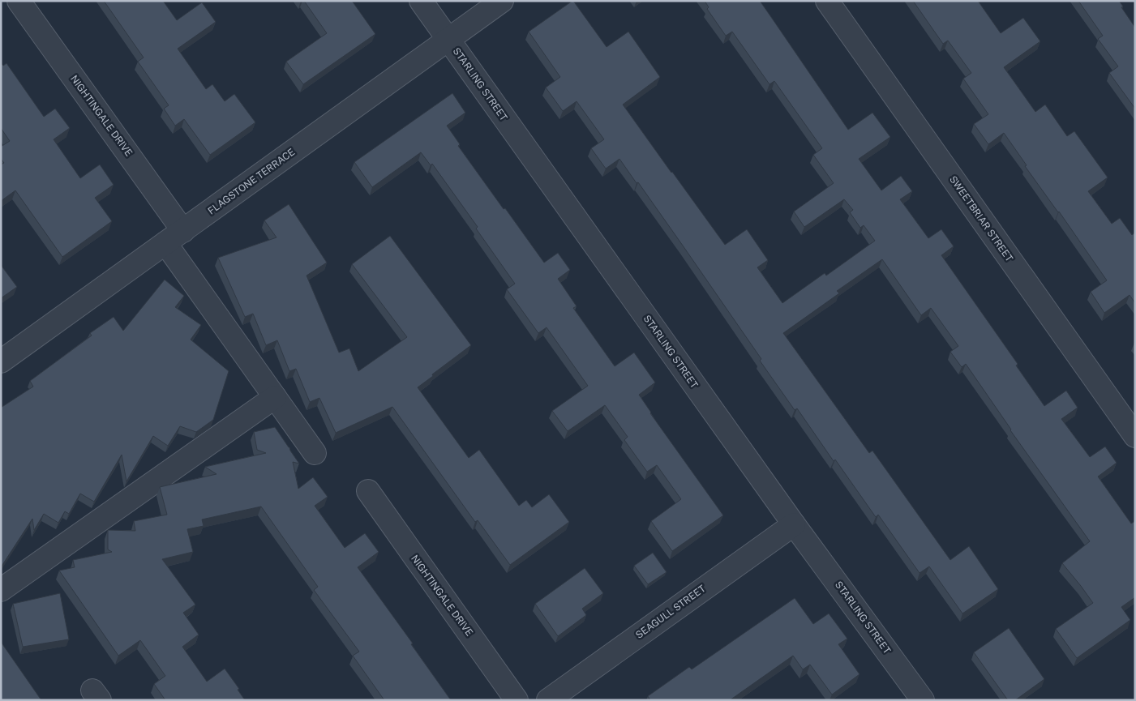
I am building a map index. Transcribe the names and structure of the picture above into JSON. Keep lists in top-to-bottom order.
{
  "streets": {
    "street": [
      "STARLING STREET",
      "NIGHTINGALE DRIVE",
      "FLAGSTONE TERRACE",
      "SWEETBRIAR STREET",
      "SEAGULL STREET"
    ]
  },
  "crossings": [
    ["STARLING STREET", "FLAGSTONE TERRACE"],
    ["STARLING STREET", "SEAGULL STREET"],
    ["NIGHTINGALE DRIVE", "FLAGSTONE TERRACE"]
  ]
}
